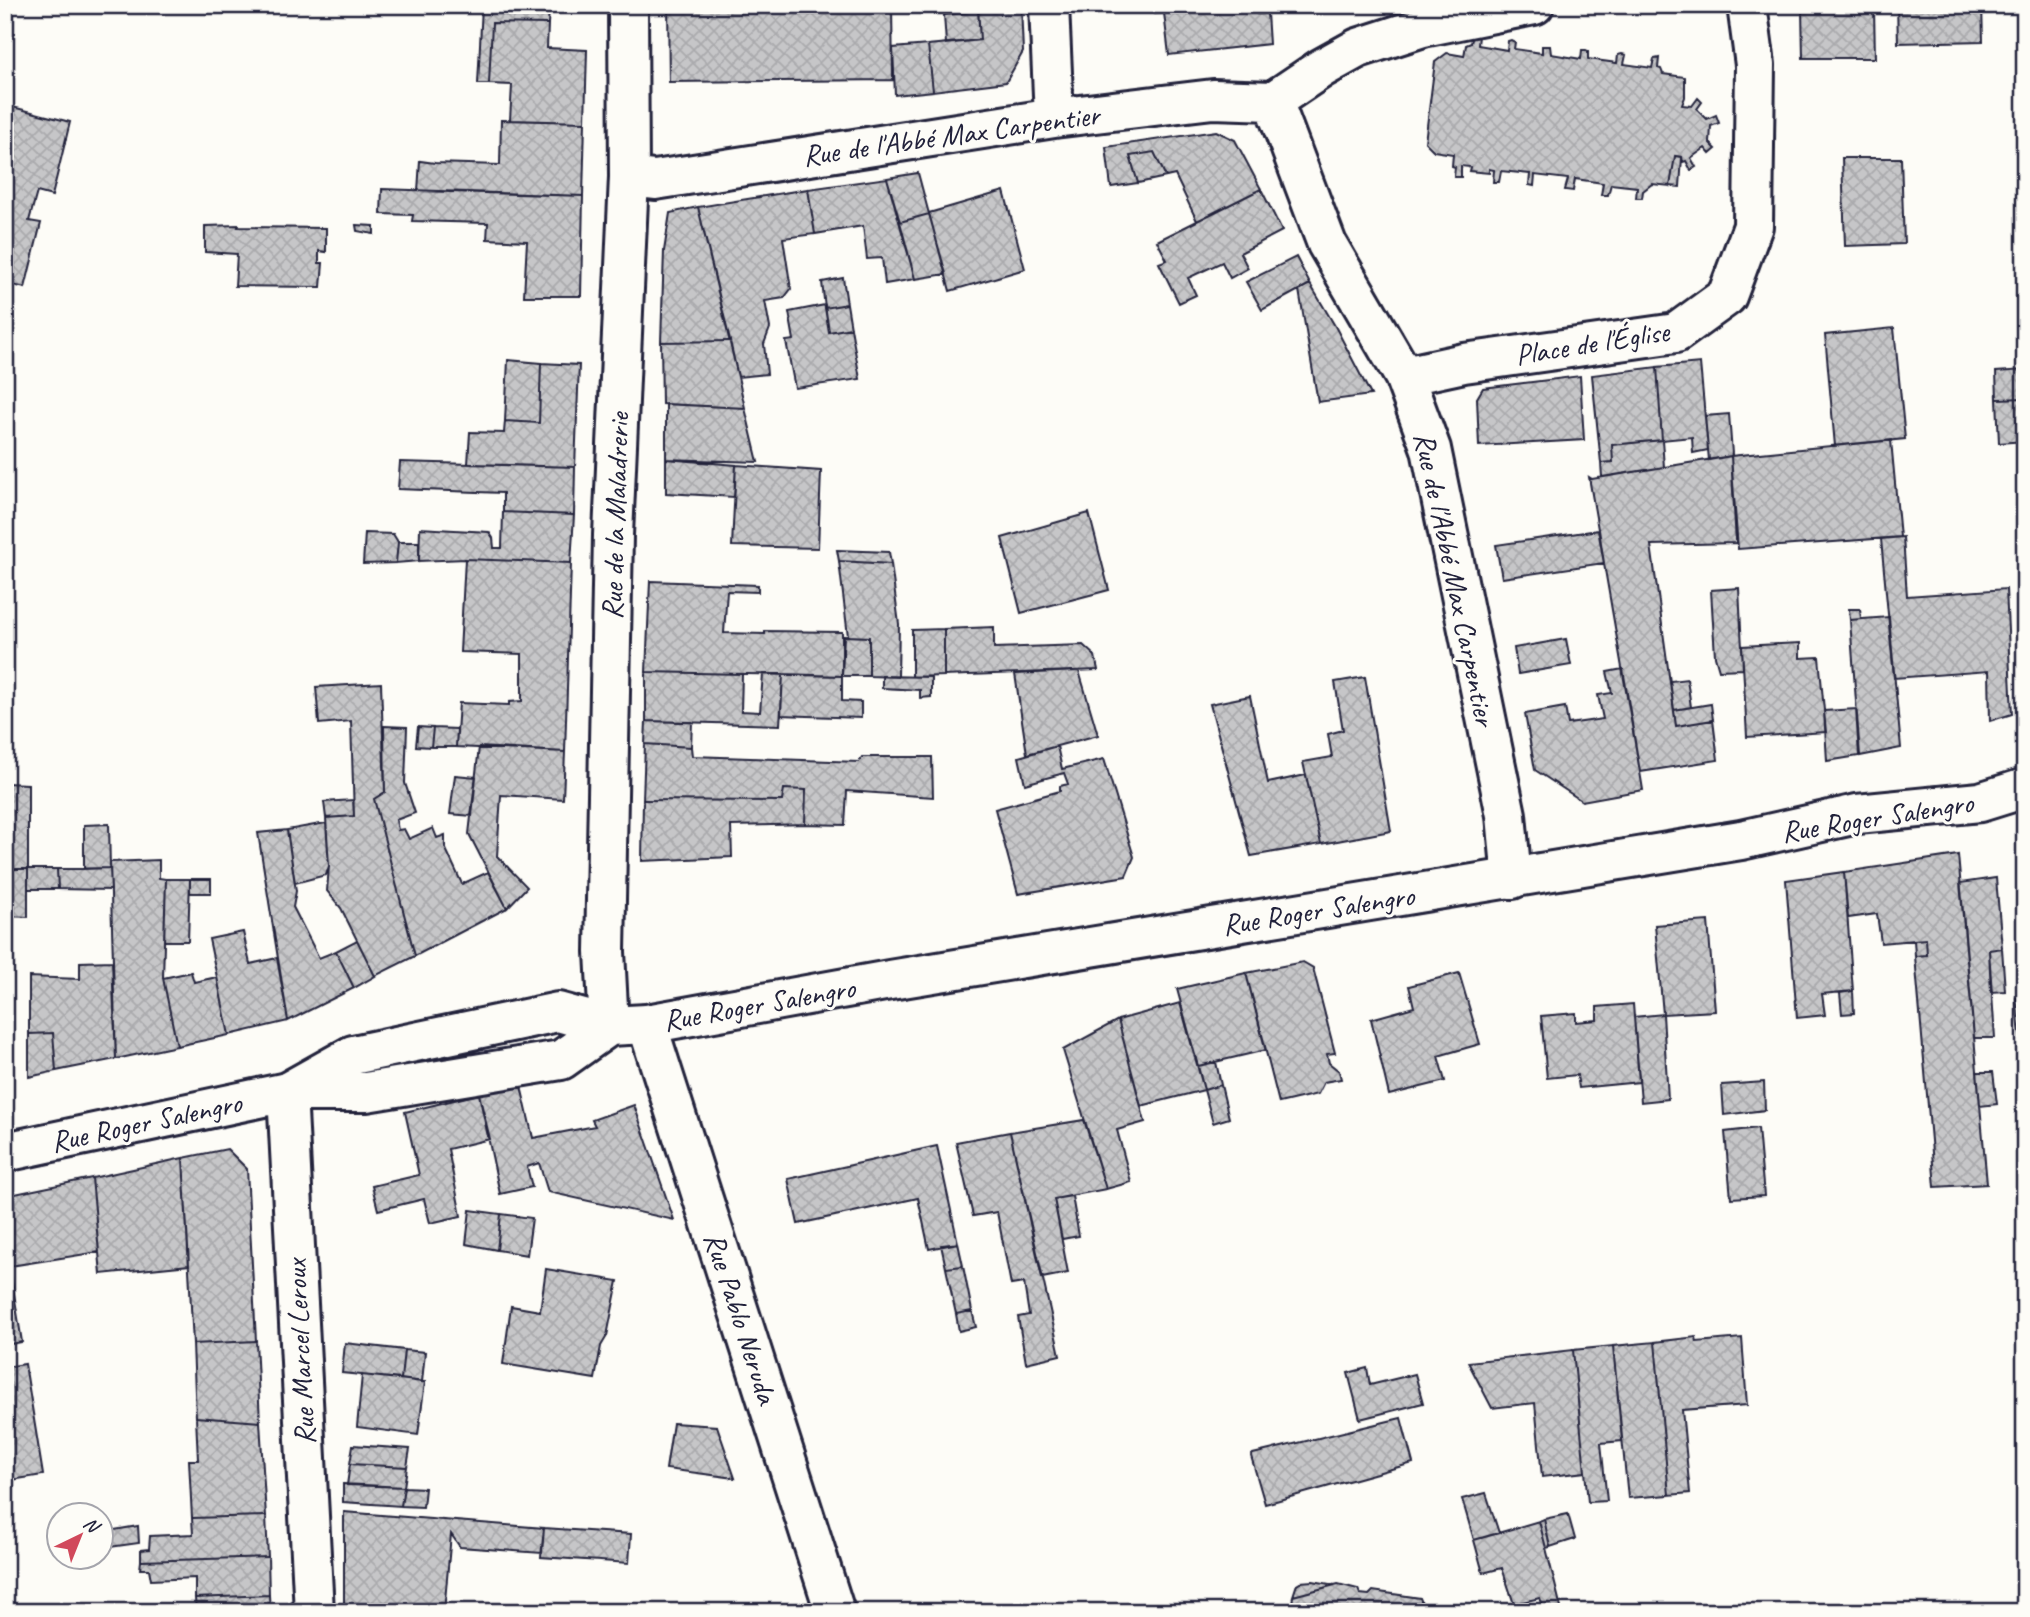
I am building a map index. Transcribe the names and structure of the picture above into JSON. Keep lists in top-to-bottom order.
{
  "streets": {
    "street": [
      "Rue de l'Abbé Max Carpentier",
      "Place de l'Église",
      "Rue de la Maladrerie",
      "Rue Roger Salengro",
      "Rue Pablo Neruda",
      "Rue Marcel Leroux"
    ]
  },
  "crossings": [
    ["Rue de l'Abbé Max Carpentier", "Place de l'Église"],
    ["Rue de l'Abbé Max Carpentier", "Rue de la Maladrerie"],
    ["Rue de l'Abbé Max Carpentier", "Rue Roger Salengro"],
    ["Rue de la Maladrerie", "Rue Roger Salengro"],
    ["Rue Roger Salengro", "Rue Pablo Neruda"],
    ["Rue Roger Salengro", "Rue Marcel Leroux"]
  ],
  "north": "top right"
}
